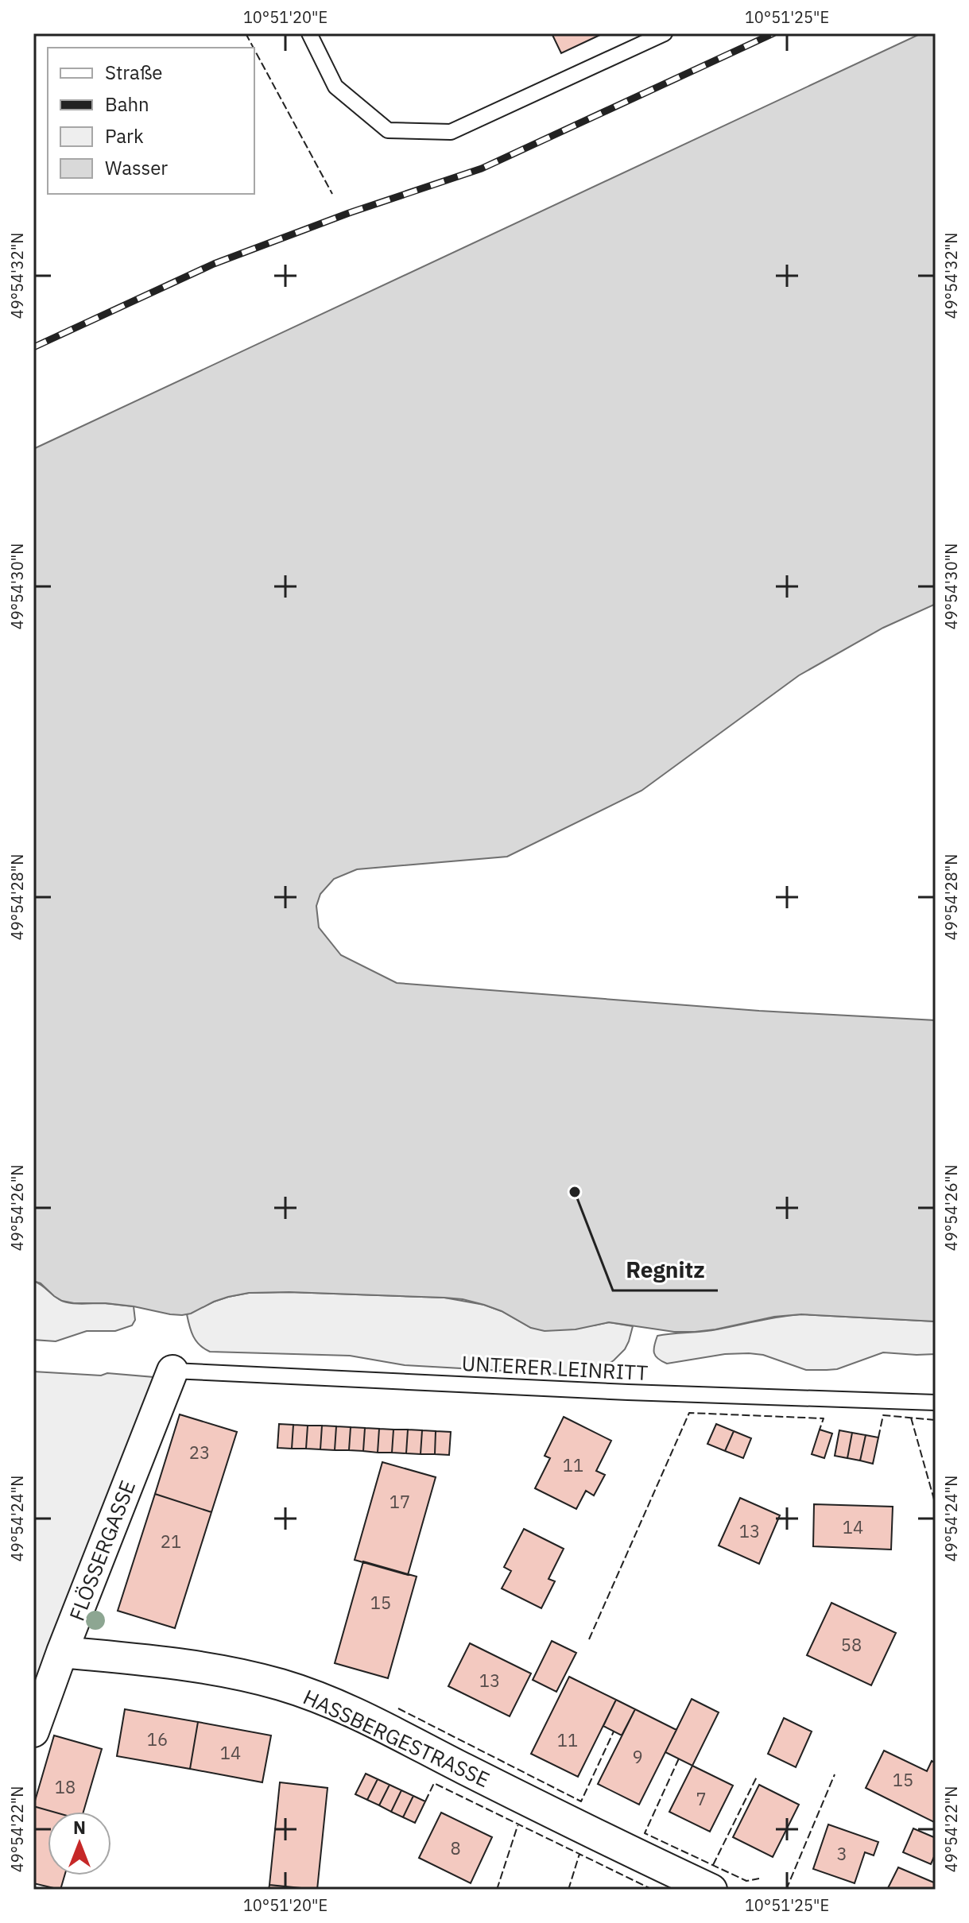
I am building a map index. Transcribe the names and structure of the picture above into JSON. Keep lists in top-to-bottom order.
{
  "streets": {
    "street": ["FLÖSSERGASSE", "HASSBERGESTRASSE"],
    "lane": ["UNTERER LEINRITT"]
  },
  "crossings": [
    ["UNTERER LEINRITT", "FLÖSSERGASSE"],
    ["FLÖSSERGASSE", "HASSBERGESTRASSE"]
  ],
  "places": ["Regnitz"],
  "house_numbers": [
    "23",
    "11",
    "17",
    "14",
    "13",
    "21",
    "15",
    "58",
    "13",
    "16",
    "11",
    "14",
    "9",
    "15",
    "18",
    "7",
    "8",
    "3"
  ],
  "legend": [
    "Straße",
    "Bahn",
    "Park",
    "Wasser"
  ],
  "north": "top",
  "coordinates": [
    "10°51'20\"E",
    "10°51'25\"E",
    "49°54'32\"N",
    "49°54'30\"N",
    "49°54'28\"N",
    "49°54'26\"N",
    "49°54'24\"N",
    "49°54'22\"N"
  ]
}
